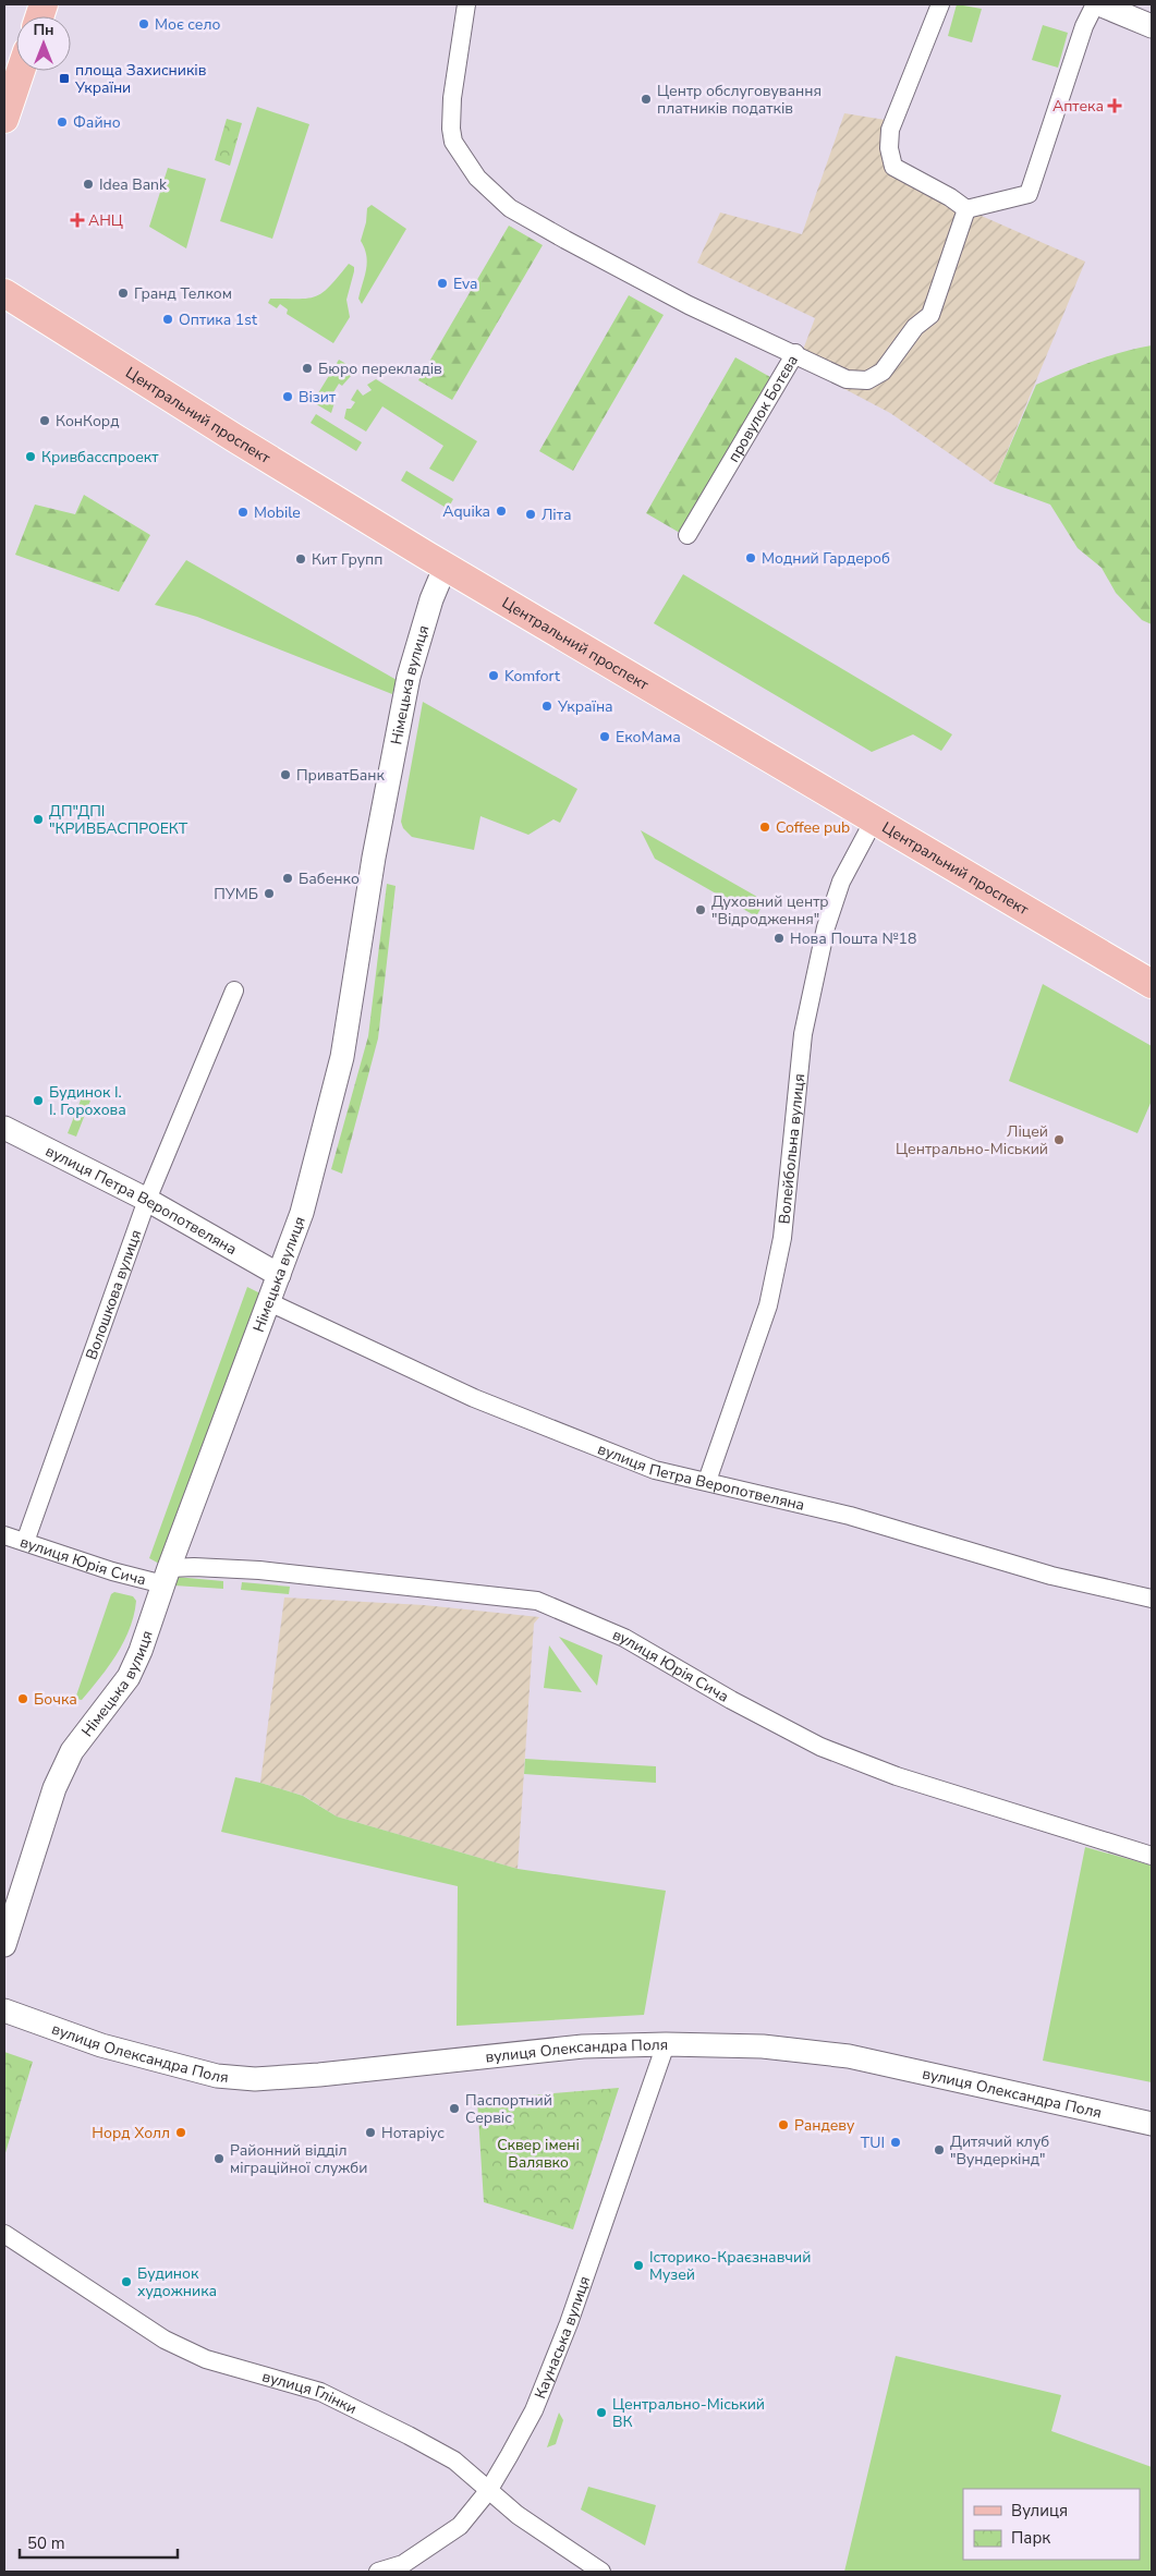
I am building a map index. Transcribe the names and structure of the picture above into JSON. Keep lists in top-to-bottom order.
{
  "streets": {
    "main road": ["Центральний проспект"],
    "street": [
      "провулок Ботєва",
      "Німецька вулиця",
      "Волейбольна вулиця",
      "вулиця Петра Веропотвеляна",
      "Волошкова вулиця",
      "вулиця Юрія Сича",
      "вулиця Олександра Поля",
      "Каунаська вулиця",
      "вулиця Глінки"
    ]
  },
  "crossings": [
    ["Центральний проспект", "Німецька вулиця"],
    ["Центральний проспект", "Волейбольна вулиця"],
    ["Німецька вулиця", "вулиця Петра Веропотвеляна"],
    ["Німецька вулиця", "вулиця Юрія Сича"],
    ["Волейбольна вулиця", "вулиця Петра Веропотвеляна"],
    ["вулиця Петра Веропотвеляна", "Волошкова вулиця"],
    ["Волошкова вулиця", "вулиця Юрія Сича"],
    ["вулиця Олександра Поля", "Каунаська вулиця"],
    ["Каунаська вулиця", "вулиця Глінки"]
  ],
  "parks": ["Сквер імені Валявкo"],
  "places": {
    "other": [
      "Моє cело",
      "Центр обслуговування платників податків",
      "Файно",
      "Idea Bank",
      "Eva",
      "Гранд Телком",
      "Оптика 1st",
      "Бюро перекладів",
      "Візит",
      "КонКорд",
      "Кривбасспроект",
      "Aquika",
      "Mobile",
      "Літа",
      "Модний Гардероб",
      "Кит Групп",
      "Komfort",
      "Україна",
      "ЕкоМама",
      "ПриватБанк",
      "ДП\"ДПІ \"КРИВБАСПРОЕКТ",
      "Coffee pub",
      "Бабенко",
      "ПУМБ",
      "Духовний центр \"Відродження\"",
      "Нова Пошта №18",
      "Будинок І. І. Горохова",
      "Ліцей Центрально-Міський",
      "Бочка",
      "Паспортний Сервіс",
      "Рандеву",
      "Норд Холл",
      "Нотаріус",
      "TUI",
      "Дитячий клуб \"Вундеркінд\"",
      "Районний вiддiл мiграцiйної служби",
      "Історико-Краєзнавчий Музей",
      "Будинок художника",
      "Центрально-Міський ВК"
    ],
    "transit": ["площа Захисників України"],
    "health": ["Аптека", "АНЦ"]
  },
  "legend": ["Вулиця", "Парк"],
  "scale_bar": "50 m",
  "north": "top"
}
